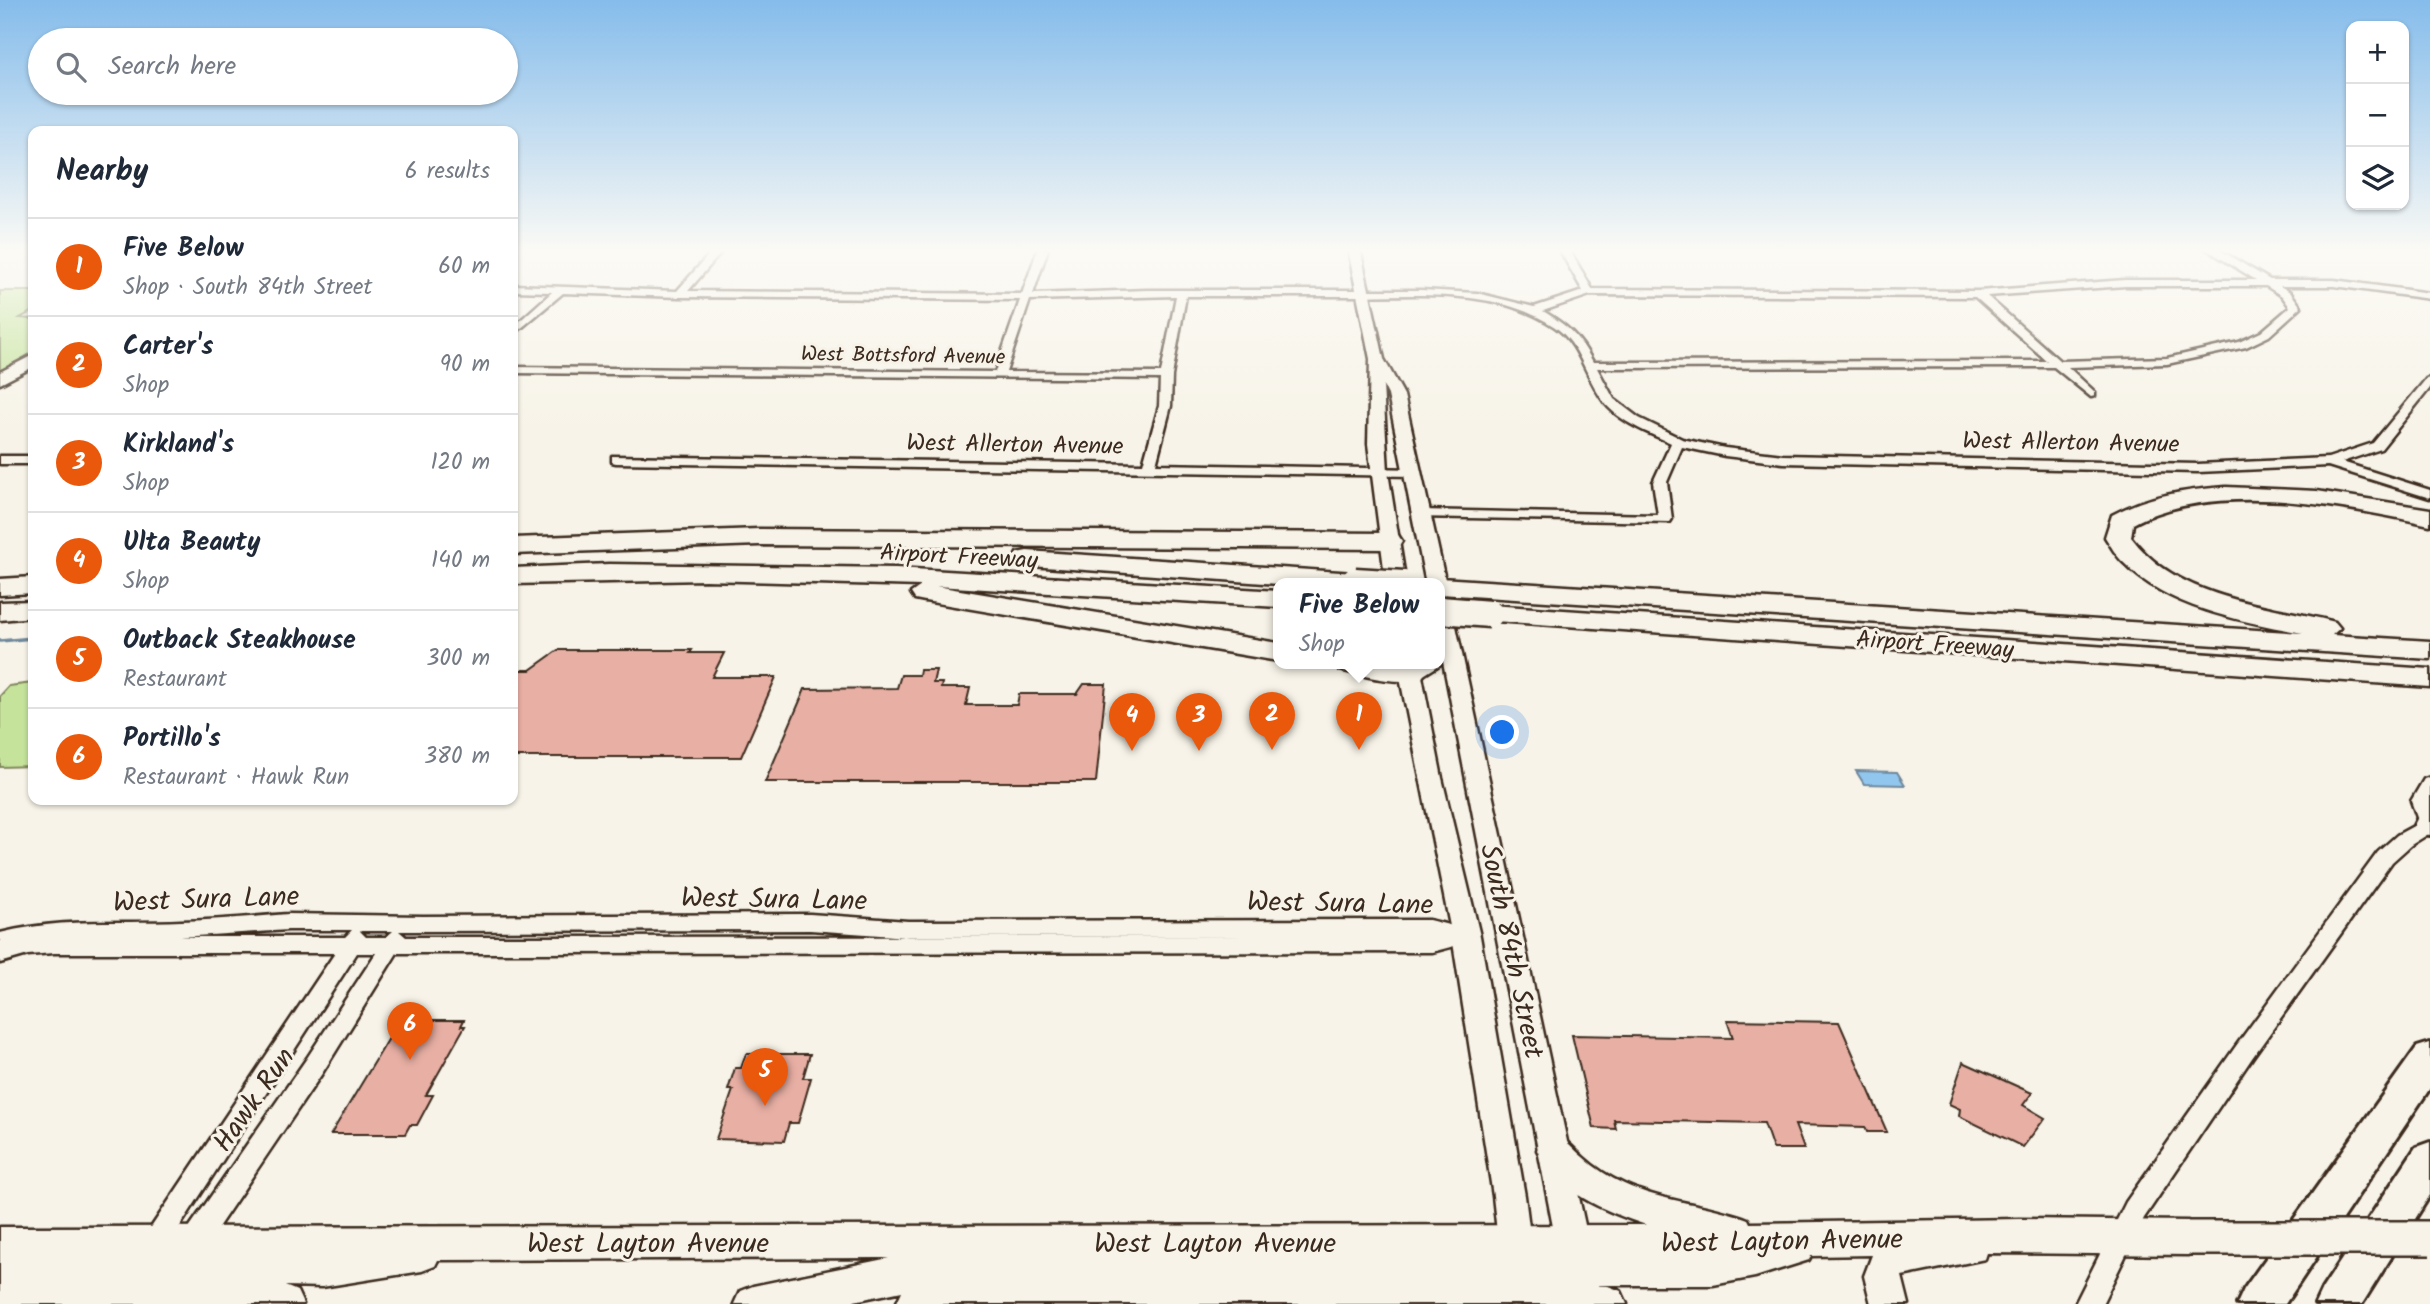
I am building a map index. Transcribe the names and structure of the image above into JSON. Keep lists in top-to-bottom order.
{
  "streets": {
    "highway": ["Airport Freeway"],
    "main road": ["West Layton Avenue"],
    "street": [
      "West Bottsford Avenue",
      "West Allerton Avenue",
      "West Sura Lane",
      "South 84th Street",
      "Hawk Run"
    ]
  },
  "crossings": [
    ["West Sura Lane", "South 84th Street"],
    ["West Sura Lane", "Hawk Run"],
    ["South 84th Street", "West Layton Avenue"],
    ["Hawk Run", "West Layton Avenue"]
  ],
  "page": {
    "map_buttons": ["+", "−"],
    "search": "Search here",
    "heading": ["Nearby", "6 results"],
    "list": [
      {
        "mark": "1",
        "name": "Five Below",
        "note": "Shop · South 84th Street",
        "value": "60 m"
      },
      {
        "mark": "2",
        "name": "Carter's",
        "note": "Shop",
        "value": "90 m"
      },
      {
        "mark": "3",
        "name": "Kirkland's",
        "note": "Shop",
        "value": "120 m"
      },
      {
        "mark": "4",
        "name": "Ulta Beauty",
        "note": "Shop",
        "value": "140 m"
      },
      {
        "mark": "5",
        "name": "Outback Steakhouse",
        "note": "Restaurant",
        "value": "300 m"
      },
      {
        "mark": "6",
        "name": "Portillo's",
        "note": "Restaurant · Hawk Run",
        "value": "380 m"
      }
    ],
    "popup": ["Five Below", "Shop"],
    "pins": [
      "1",
      "2",
      "3",
      "4",
      "6",
      "5"
    ]
  }
}
